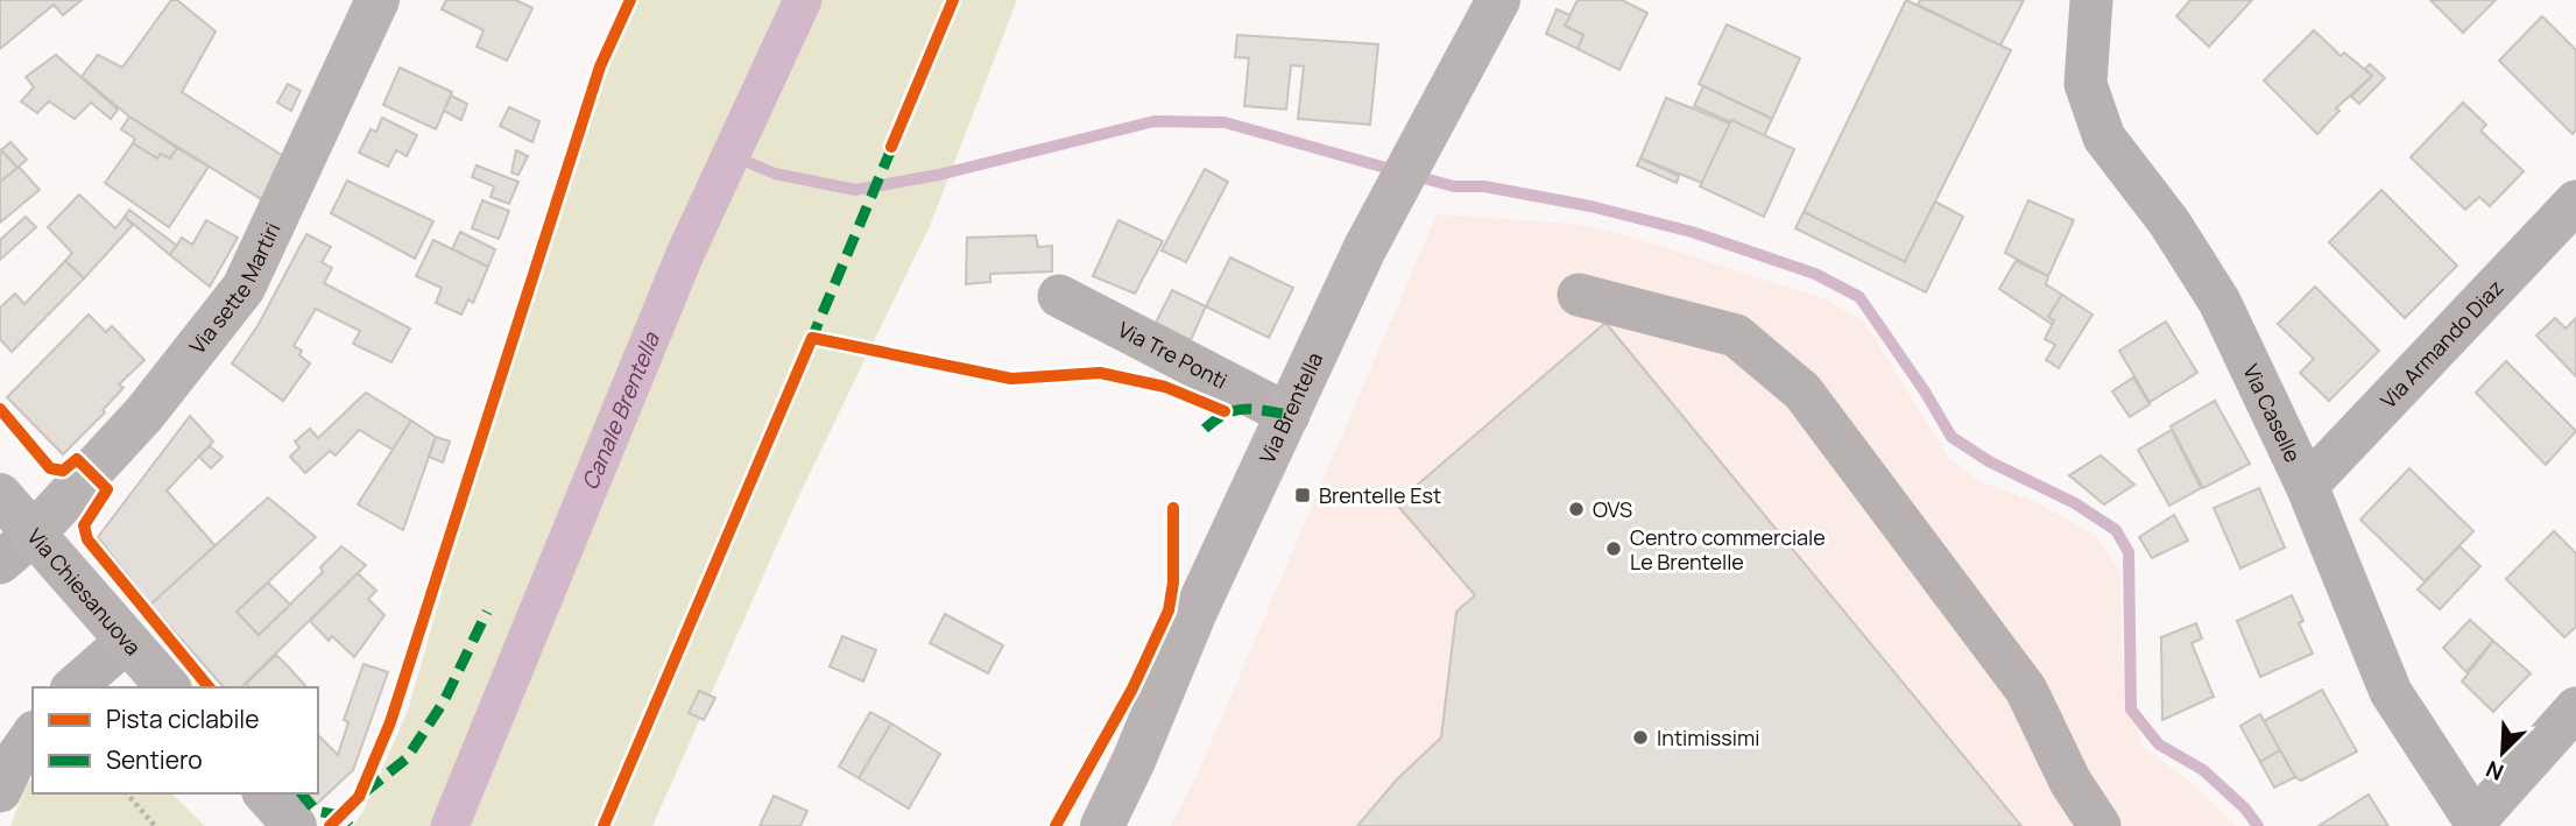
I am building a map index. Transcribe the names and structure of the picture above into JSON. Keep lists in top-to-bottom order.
{
  "streets": {
    "main road": ["Via sette Martiri", "Via Brentella", "Via Chiesanuova"],
    "street": ["Via Armando Diaz", "Via Tre Ponti", "Via Caselle"]
  },
  "crossings": [
    ["Via sette Martiri", "Via Chiesanuova"],
    ["Via Armando Diaz", "Via Caselle"],
    ["Via Tre Ponti", "Via Brentella"]
  ],
  "water": ["Canale Brentella"],
  "places": {
    "transit": ["Brentelle Est"],
    "other": ["OVS", "Centro commerciale Le Brentelle", "Intimissimi"]
  },
  "legend": ["Pista ciclabile", "Sentiero"],
  "north": "bottom left"
}
